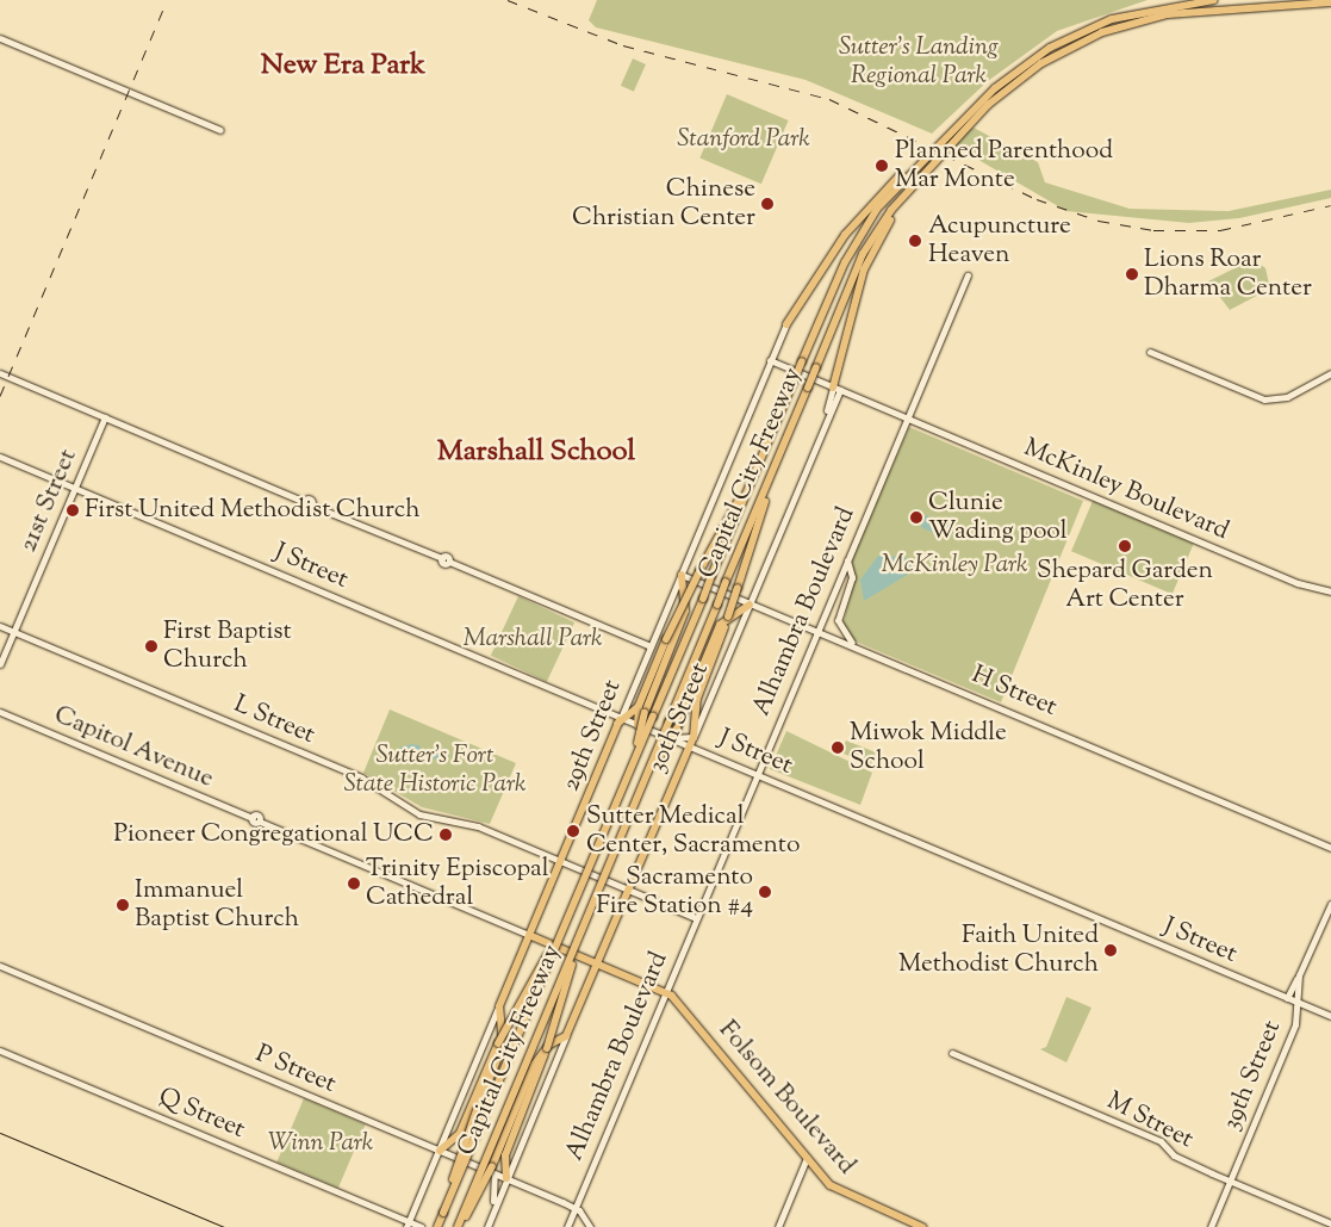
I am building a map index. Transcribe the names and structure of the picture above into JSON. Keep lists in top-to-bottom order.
{
  "streets": {
    "highway": ["Capital City Freeway"],
    "main road": [
      "McKinley Boulevard",
      "21st Street",
      "J Street",
      "Alhambra Boulevard",
      "H Street",
      "30th Street",
      "L Street",
      "29th Street",
      "Capitol Avenue",
      "P Street",
      "39th Street",
      "Folsom Boulevard",
      "Q Street",
      "M Street"
    ]
  },
  "crossings": [
    ["McKinley Boulevard", "Alhambra Boulevard"],
    ["McKinley Boulevard", "30th Street"],
    ["McKinley Boulevard", "29th Street"],
    ["21st Street", "J Street"],
    ["21st Street", "L Street"],
    ["J Street", "Alhambra Boulevard"],
    ["J Street", "30th Street"],
    ["J Street", "29th Street"],
    ["J Street", "39th Street"],
    ["Alhambra Boulevard", "H Street"],
    ["Alhambra Boulevard", "L Street"],
    ["Alhambra Boulevard", "P Street"],
    ["Alhambra Boulevard", "Folsom Boulevard"],
    ["H Street", "30th Street"],
    ["H Street", "29th Street"],
    ["30th Street", "L Street"],
    ["30th Street", "P Street"],
    ["L Street", "29th Street"],
    ["29th Street", "Capitol Avenue"],
    ["29th Street", "P Street"],
    ["29th Street", "Q Street"],
    ["39th Street", "M Street"]
  ],
  "districts": ["New Era Park", "Marshall School"],
  "parks": [
    "Sutter's Landing Regional Park",
    "Stanford Park",
    "McKinley Park",
    "Marshall Park",
    "Sutter's Fort State Historic Park",
    "Winn Park"
  ],
  "places": [
    "Planned Parenthood Mar Monte",
    "Chinese Christian Center",
    "Acupuncture Heaven",
    "Lions Roar Dharma Center",
    "First United Methodist Church",
    "Clunie Wading pool",
    "Shepard Garden Art Center",
    "First Baptist Church",
    "Miwok Middle School",
    "Sutter Medical Center, Sacramento",
    "Pioneer Congregational UCC",
    "Trinity Episcopal Cathedral",
    "Sacramento Fire Station #4",
    "Immanuel Baptist Church",
    "Faith United Methodist Church"
  ]
}
